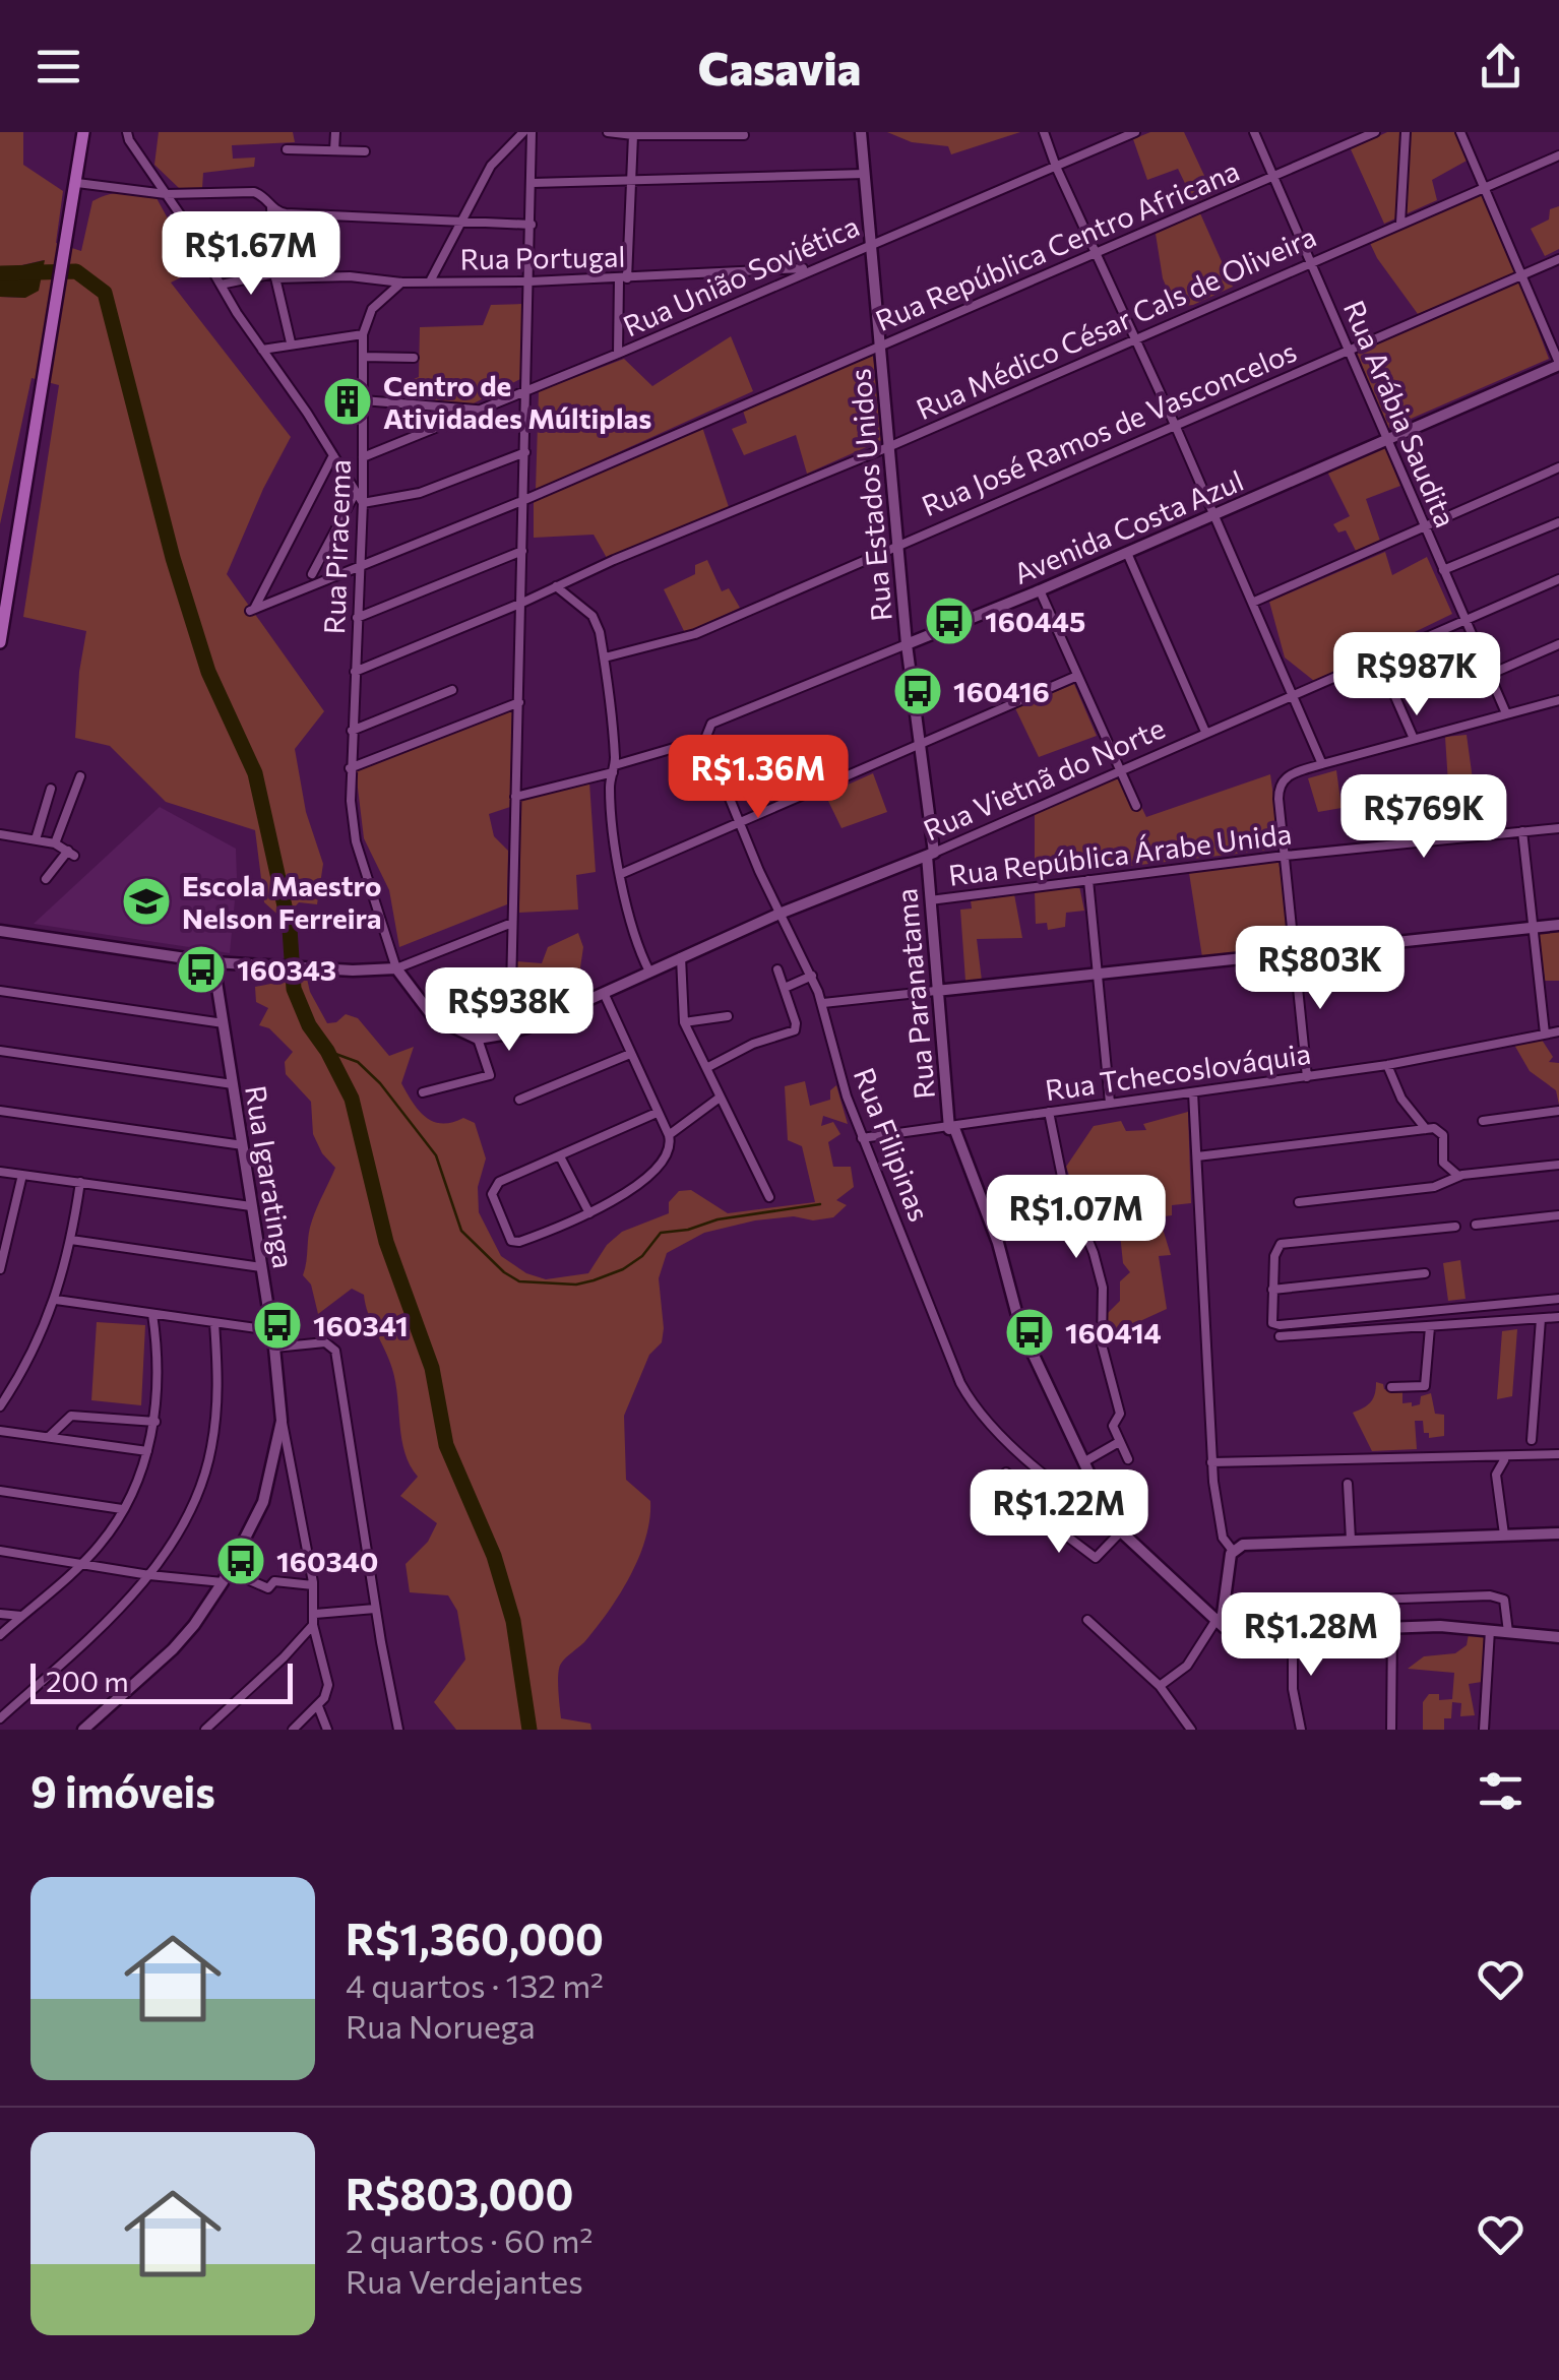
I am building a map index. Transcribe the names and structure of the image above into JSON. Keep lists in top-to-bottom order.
{
  "streets": {
    "street": [
      "Rua República Centro Africana",
      "Rua Portugal",
      "Rua União Soviética",
      "Rua Médico César Cals de Oliveira",
      "Rua Arábia Saudita",
      "Rua José Ramos de Vasconcelos",
      "Rua Estados Unidos",
      "Avenida Costa Azul",
      "Rua Piracema",
      "Rua Vietnã do Norte",
      "Rua República Árabe Unida",
      "Rua Paranatama",
      "Rua Tchecoslováquia",
      "Rua Filipinas",
      "Rua Igaratinga"
    ]
  },
  "crossings": [
    ["Rua República Centro Africana", "Rua Arábia Saudita"],
    ["Rua República Centro Africana", "Rua Estados Unidos"],
    ["Rua República Centro Africana", "Rua Piracema"],
    ["Rua Portugal", "Rua União Soviética"],
    ["Rua União Soviética", "Rua Estados Unidos"],
    ["Rua União Soviética", "Rua Piracema"],
    ["Rua Médico César Cals de Oliveira", "Rua Arábia Saudita"],
    ["Rua Médico César Cals de Oliveira", "Rua Estados Unidos"],
    ["Rua Médico César Cals de Oliveira", "Rua Piracema"],
    ["Rua Arábia Saudita", "Rua José Ramos de Vasconcelos"],
    ["Rua Arábia Saudita", "Avenida Costa Azul"],
    ["Rua Arábia Saudita", "Rua Vietnã do Norte"],
    ["Rua José Ramos de Vasconcelos", "Rua Estados Unidos"],
    ["Rua Estados Unidos", "Avenida Costa Azul"],
    ["Rua Estados Unidos", "Rua Vietnã do Norte"],
    ["Rua Estados Unidos", "Rua Paranatama"],
    ["Avenida Costa Azul", "Rua Filipinas"],
    ["Rua Vietnã do Norte", "Rua Paranatama"],
    ["Rua Vietnã do Norte", "Rua Filipinas"],
    ["Rua República Árabe Unida", "Rua Paranatama"],
    ["Rua Paranatama", "Rua Tchecoslováquia"],
    ["Rua Paranatama", "Rua Filipinas"],
    ["Rua Tchecoslováquia", "Rua Filipinas"]
  ],
  "places": {
    "building": ["Centro de Atividades Múltiplas"],
    "bus stop": [
      "160445",
      "160416",
      "160343",
      "160341",
      "160414",
      "160340"
    ],
    "school or university": ["Escola Maestro Nelson Ferreira"]
  },
  "scale_bar": "200 m",
  "page": {
    "header": "Casavia",
    "price": [
      "R$1.67M",
      "R$987K",
      "R$1.36M",
      "R$769K",
      "R$803K",
      "R$938K",
      "R$1.07M",
      "R$1.22M",
      "R$1.28M"
    ],
    "scale": "200 m",
    "heading": "9 imóveis",
    "list": [
      {
        "name": "R$1,360,000",
        "note": "4 quartos · 132 m² · Rua Noruega"
      },
      {
        "name": "R$803,000",
        "note": "2 quartos · 60 m² · Rua Verdejantes"
      }
    ]
  }
}
